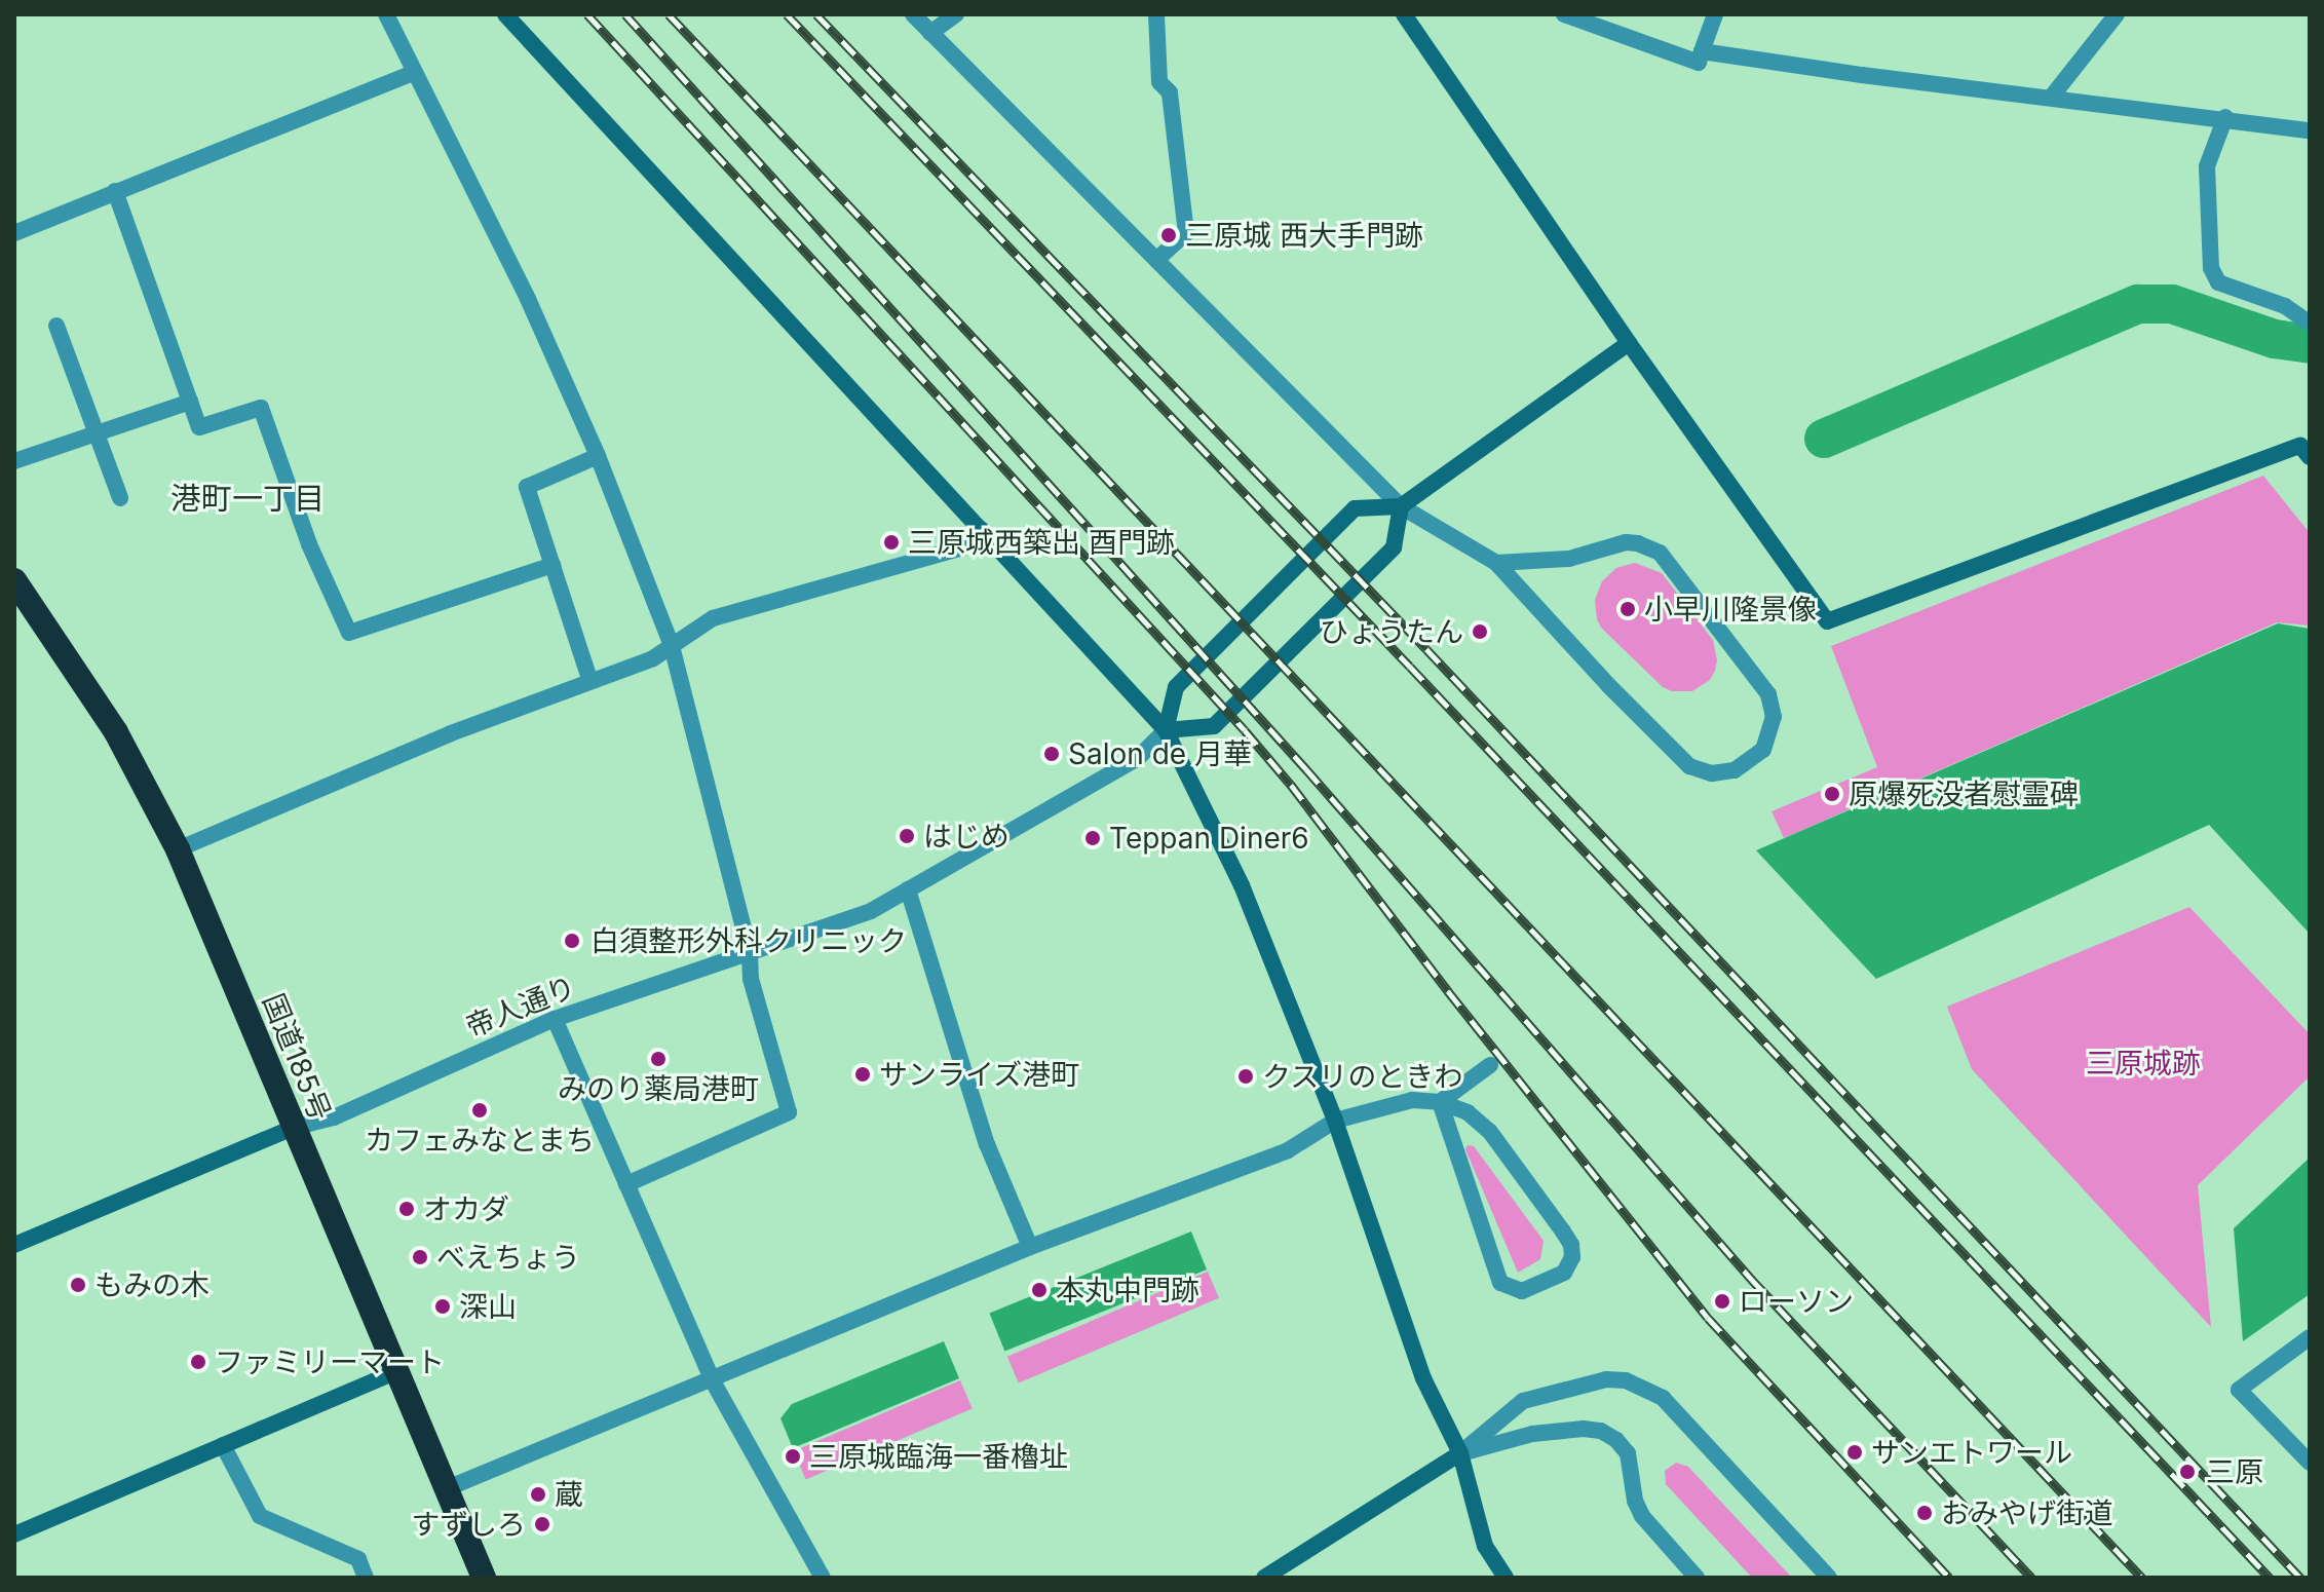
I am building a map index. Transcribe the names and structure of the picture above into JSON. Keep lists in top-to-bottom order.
{
  "streets": {
    "highway": ["国道185号"],
    "street": ["帝人通り"]
  },
  "crossings": [
    ["帝人通り", "国道185号"]
  ],
  "districts": ["港町一丁目"],
  "parks": ["三原城跡"],
  "places": [
    "三原城 西大手門跡",
    "三原城西築出 酉門跡",
    "小早川隆景像",
    "ひょうたん",
    "Salon de 月華",
    "原爆死没者慰霊碑",
    "はじめ",
    "Teppan Diner6",
    "白須整形外科クリニック",
    "みのり薬局港町",
    "サンライズ港町",
    "クスリのときわ",
    "カフェみなとまち",
    "オカダ",
    "べえちょう",
    "もみの木",
    "本丸中門跡",
    "ローソン",
    "深山",
    "ファミリーマート",
    "サンエトワール",
    "三原城臨海一番櫓址",
    "三原",
    "蔵",
    "おみやげ街道",
    "すずしろ"
  ]
}
